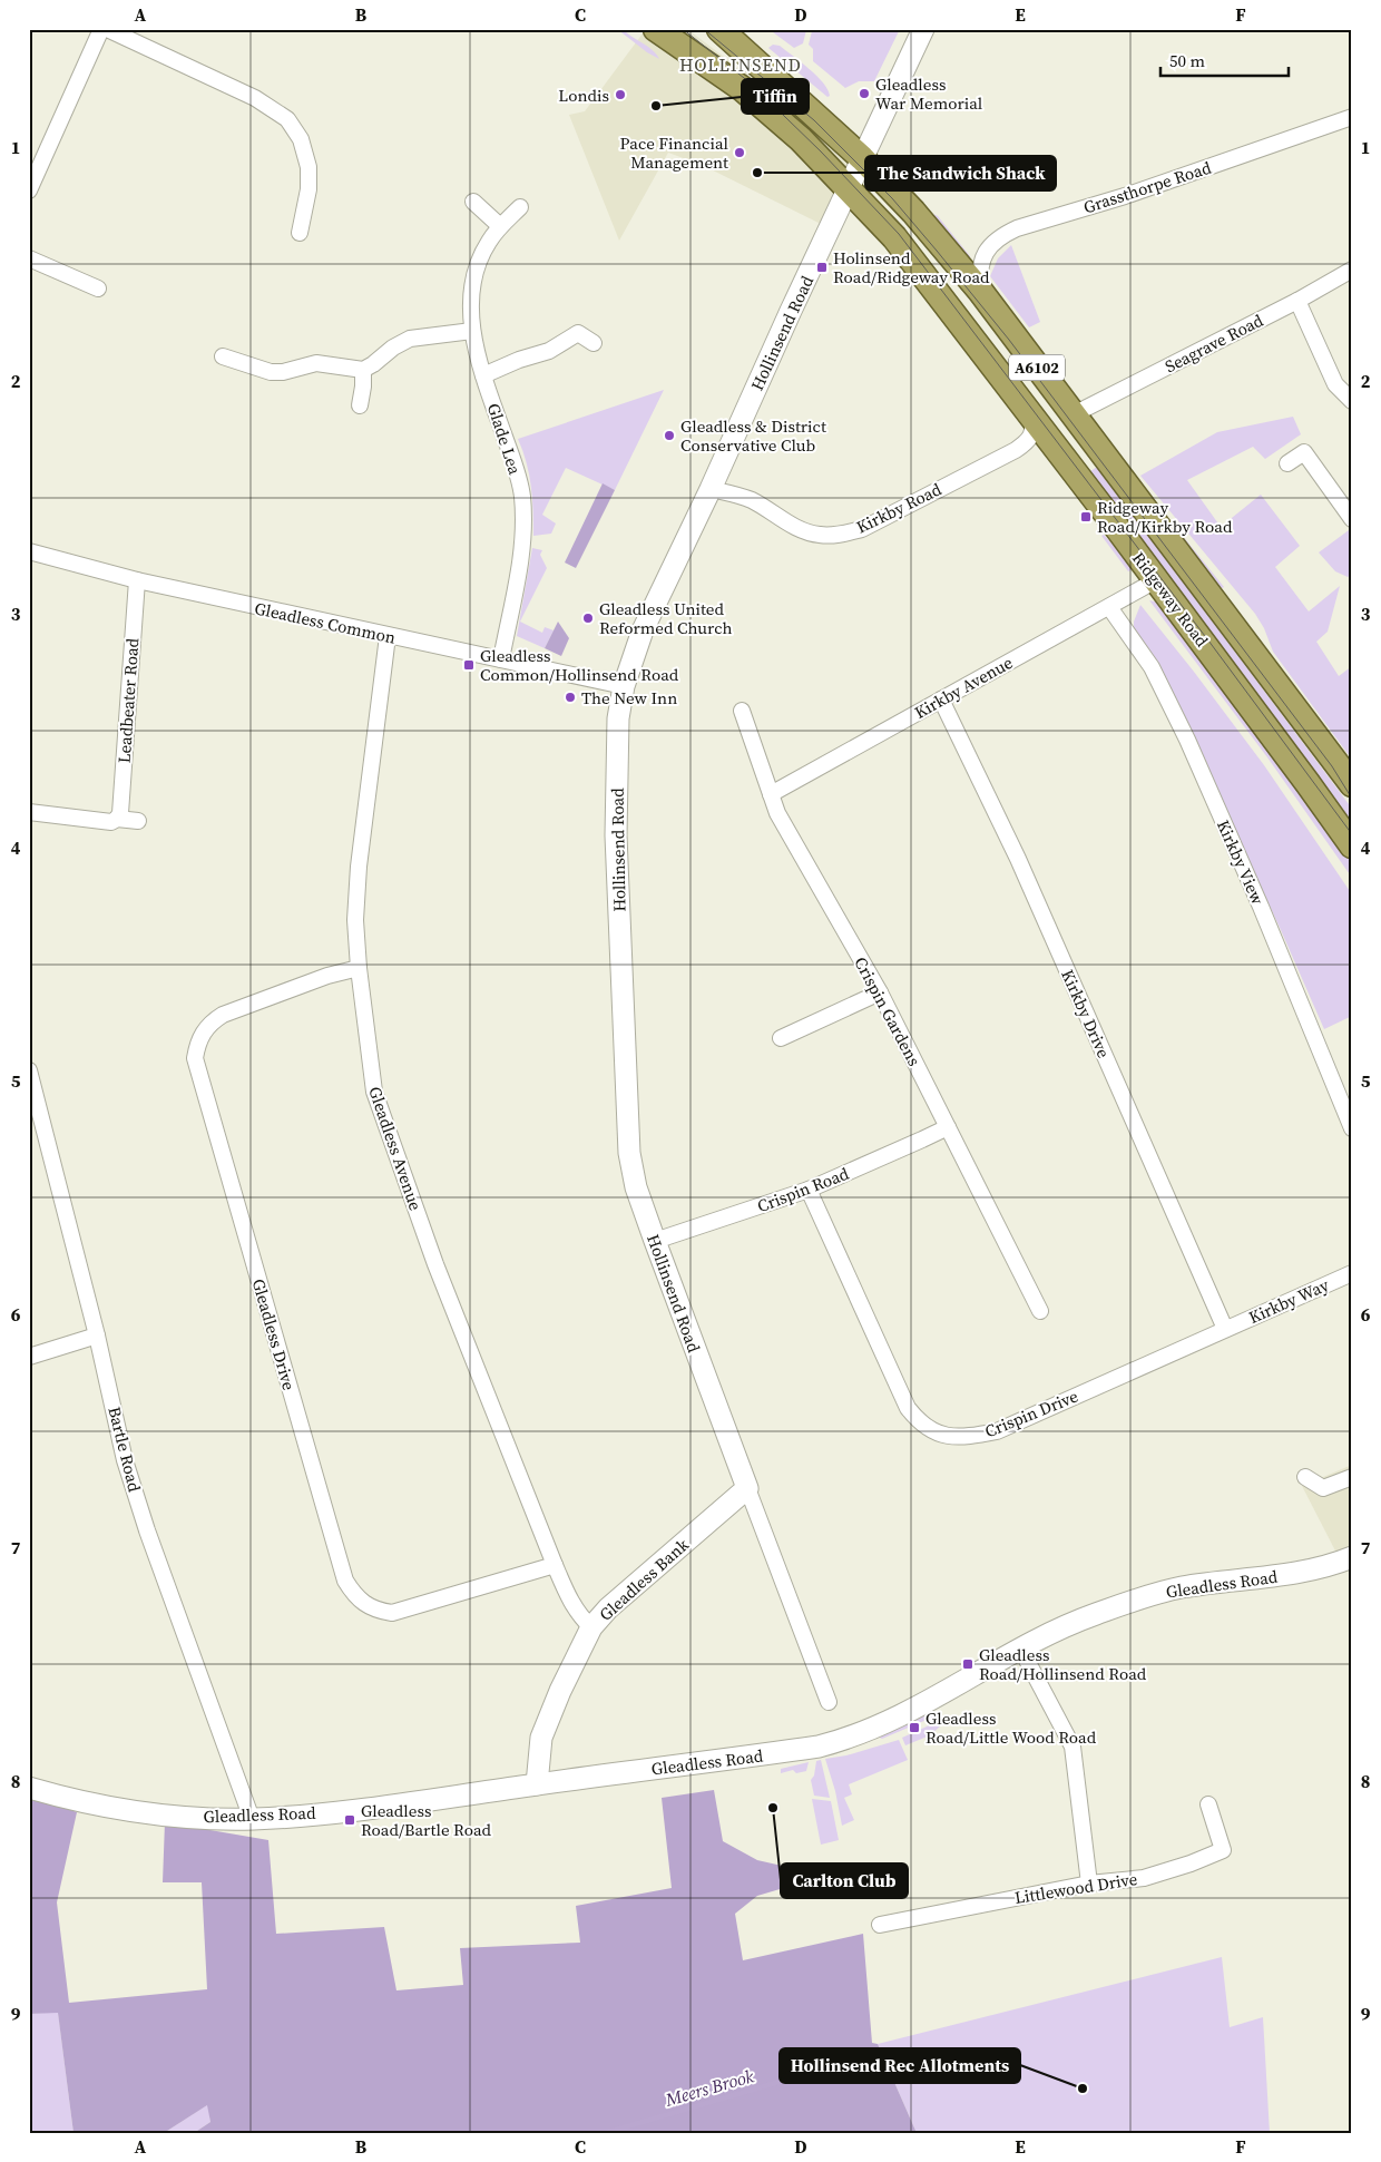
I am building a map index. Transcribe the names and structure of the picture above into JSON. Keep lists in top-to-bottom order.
{
  "streets": {
    "highway": ["A6102", "Ridgeway Road"],
    "main road": ["Hollinsend Road", "Gleadless Bank", "Gleadless Road"],
    "street": [
      "Grassthorpe Road",
      "Seagrave Road",
      "Glade Lea",
      "Kirkby Road",
      "Gleadless Common",
      "Kirkby Avenue",
      "Leadbeater Road",
      "Kirkby View",
      "Crispin Gardens",
      "Kirkby Drive",
      "Gleadless Avenue",
      "Crispin Road",
      "Kirkby Way",
      "Gleadless Drive",
      "Crispin Drive",
      "Bartle Road",
      "Littlewood Drive"
    ]
  },
  "crossings": [
    ["Grassthorpe Road", "Ridgeway Road"],
    ["Hollinsend Road", "Kirkby Road"],
    ["Hollinsend Road", "Ridgeway Road"],
    ["Hollinsend Road", "Gleadless Common"],
    ["Hollinsend Road", "Crispin Road"],
    ["Hollinsend Road", "Gleadless Bank"],
    ["Seagrave Road", "Ridgeway Road"],
    ["Glade Lea", "Gleadless Common"],
    ["Kirkby Road", "Ridgeway Road"],
    ["Ridgeway Road", "Kirkby Avenue"],
    ["Gleadless Common", "Leadbeater Road"],
    ["Gleadless Common", "Gleadless Avenue"],
    ["Kirkby Avenue", "Kirkby View"],
    ["Kirkby Avenue", "Crispin Gardens"],
    ["Kirkby Avenue", "Kirkby Drive"],
    ["Crispin Gardens", "Crispin Road"],
    ["Kirkby Drive", "Kirkby Way"],
    ["Kirkby Drive", "Crispin Drive"],
    ["Gleadless Avenue", "Gleadless Drive"],
    ["Gleadless Avenue", "Gleadless Bank"],
    ["Crispin Road", "Crispin Drive"],
    ["Kirkby Way", "Crispin Drive"],
    ["Bartle Road", "Gleadless Road"],
    ["Gleadless Bank", "Gleadless Road"]
  ],
  "districts": ["HOLLINSEND"],
  "water": ["Meers Brook"],
  "places": {
    "other": [
      "Gleadless War Memorial",
      "Londis",
      "Tiffin",
      "Pace Financial Management",
      "The Sandwich Shack",
      "Gleadless & District Conservative Club",
      "Gleadless United Reformed Church",
      "The New Inn",
      "Carlton Club",
      "Hollinsend Rec Allotments"
    ],
    "transit": [
      "Holinsend Road/Ridgeway Road",
      "Ridgeway Road/Kirkby Road",
      "Gleadless Common/Hollinsend Road",
      "Gleadless Road/Hollinsend Road",
      "Gleadless Road/Little Wood Road",
      "Gleadless Road/Bartle Road"
    ]
  },
  "scale_bar": "50 m",
  "grid": {
    "columns": [
      "A",
      "B",
      "C",
      "D",
      "E",
      "F"
    ],
    "rows": [
      "1",
      "2",
      "3",
      "4",
      "5",
      "6",
      "7",
      "8",
      "9"
    ]
  }
}
